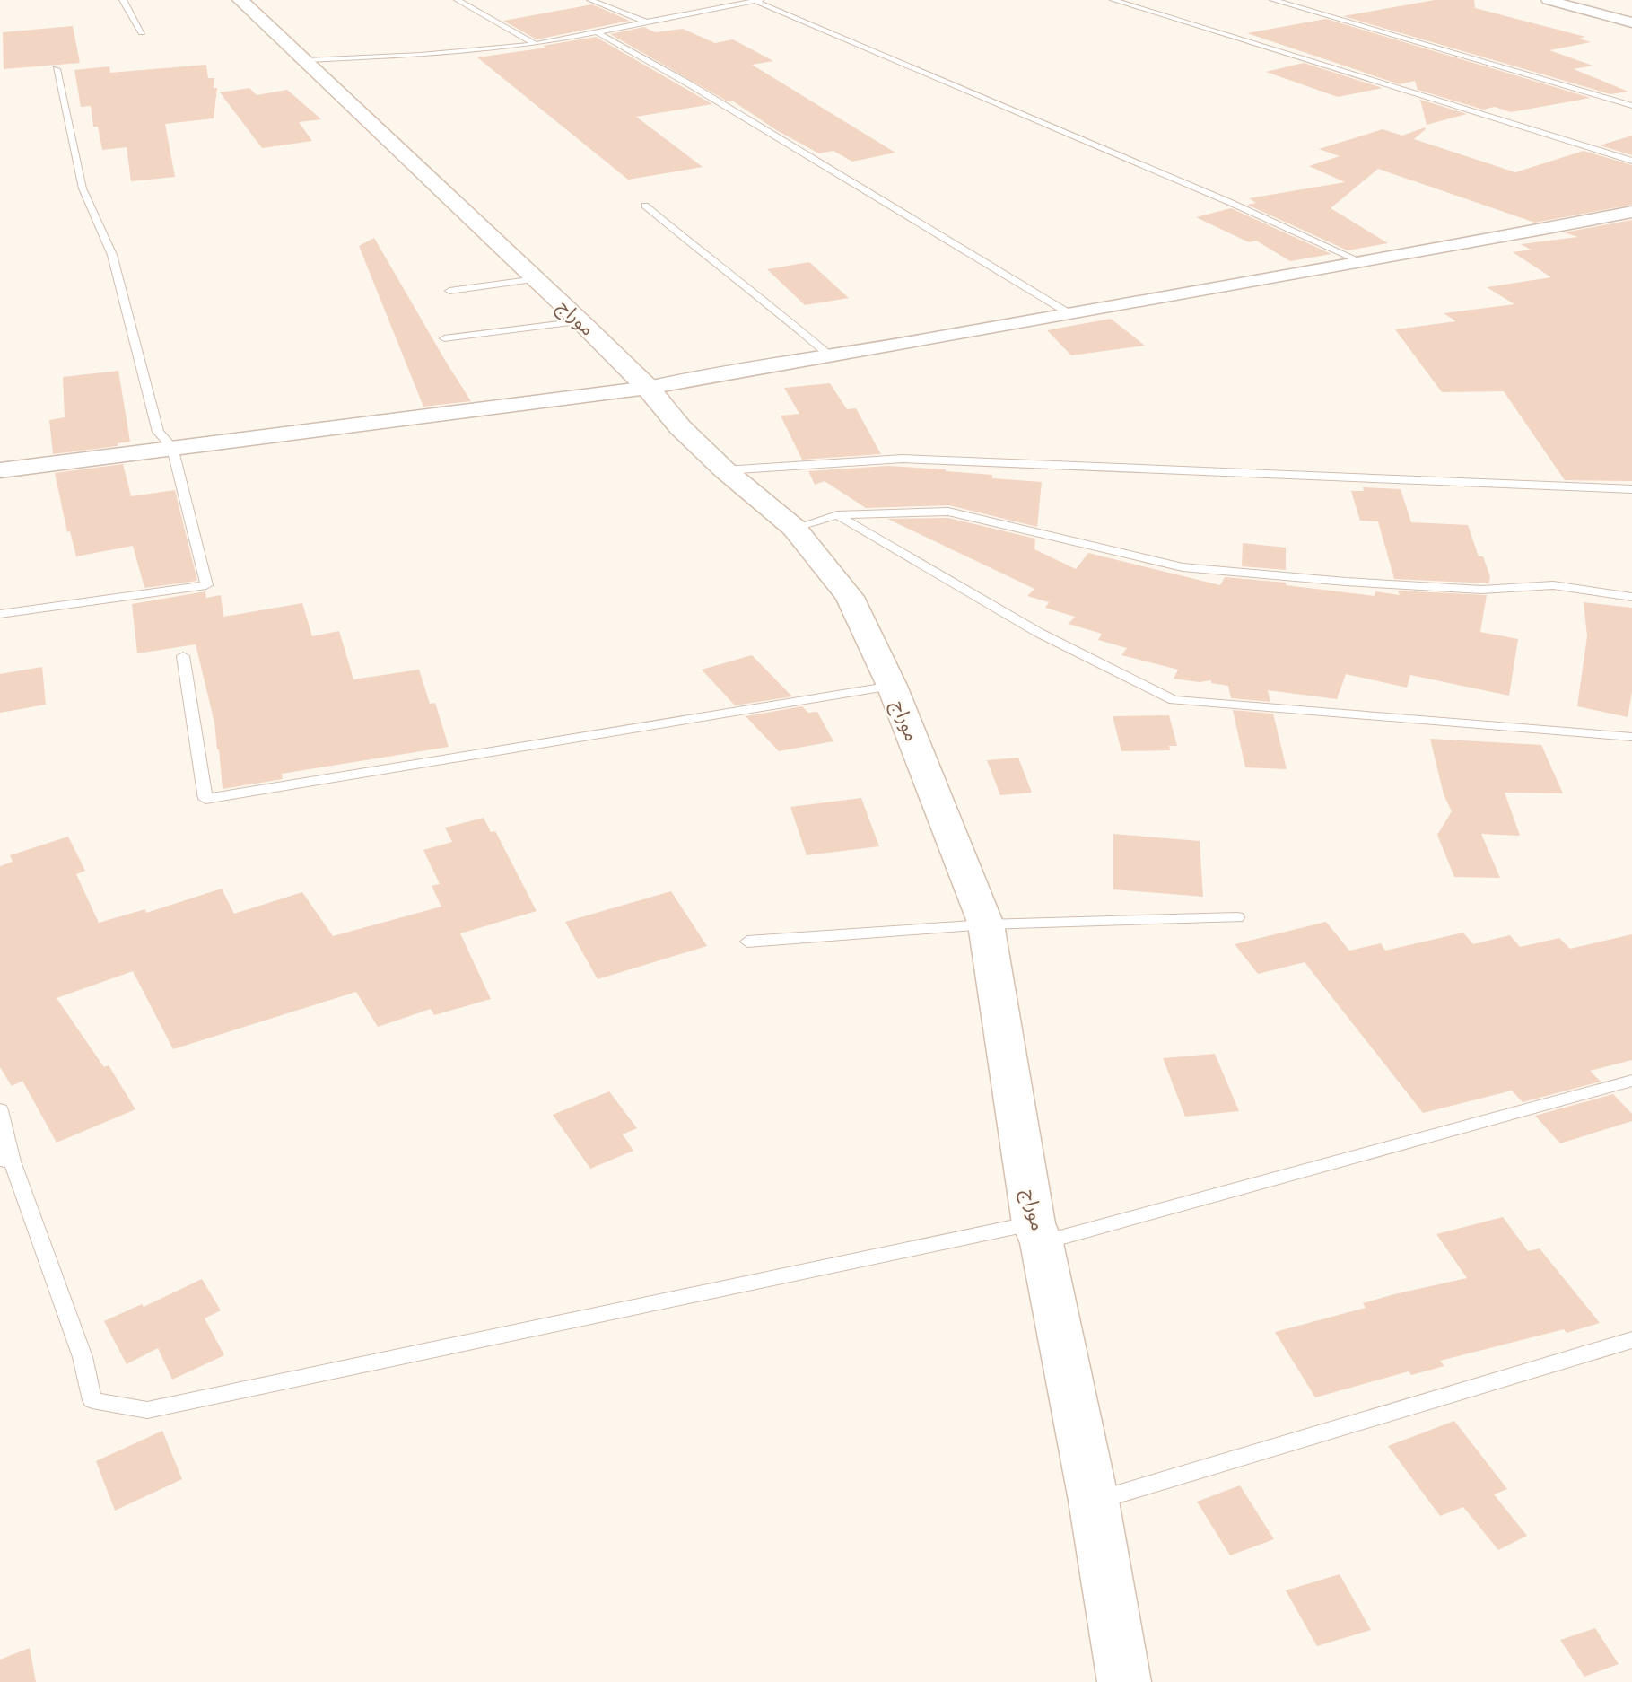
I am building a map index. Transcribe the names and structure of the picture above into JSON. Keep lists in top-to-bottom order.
{
  "streets": {
    "main road": ["موراج"]
  }
}
